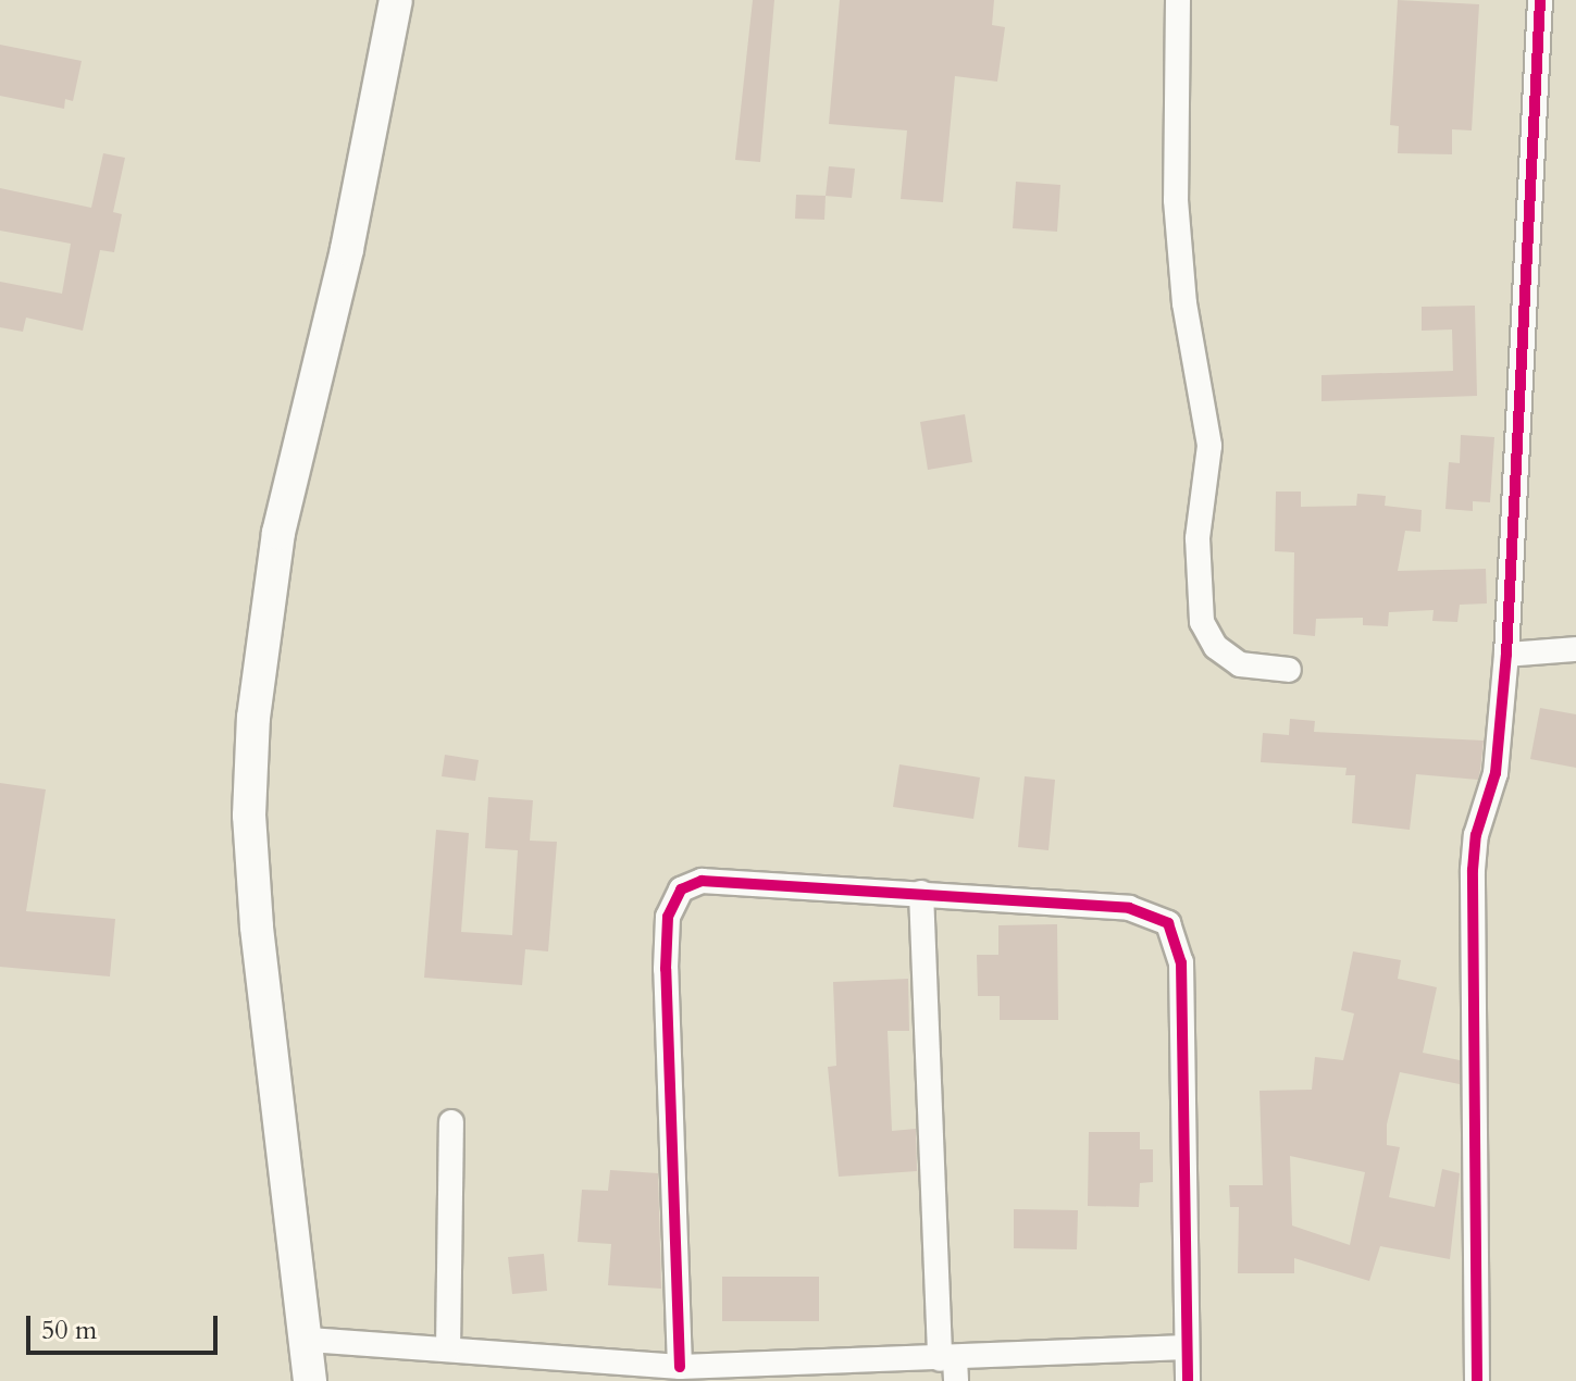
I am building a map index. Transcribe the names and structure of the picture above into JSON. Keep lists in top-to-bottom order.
{
  "scale_bar": "50 m"
}
